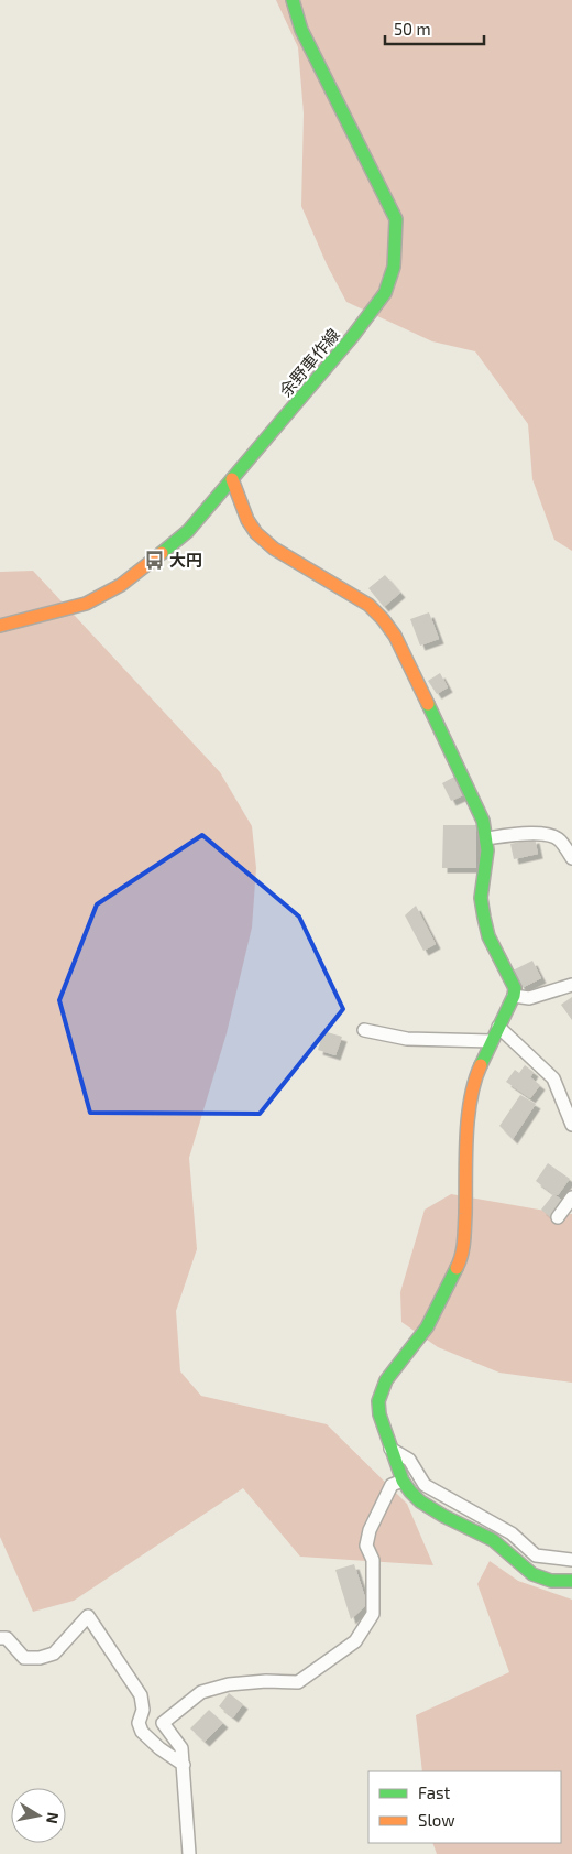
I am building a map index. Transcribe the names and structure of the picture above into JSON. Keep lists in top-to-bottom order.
{
  "streets": {
    "street": ["余野車作線"]
  },
  "places": {
    "bus stop": ["大円"]
  },
  "legend": ["Fast", "Slow"],
  "scale_bar": "50 m",
  "north": "right"
}
